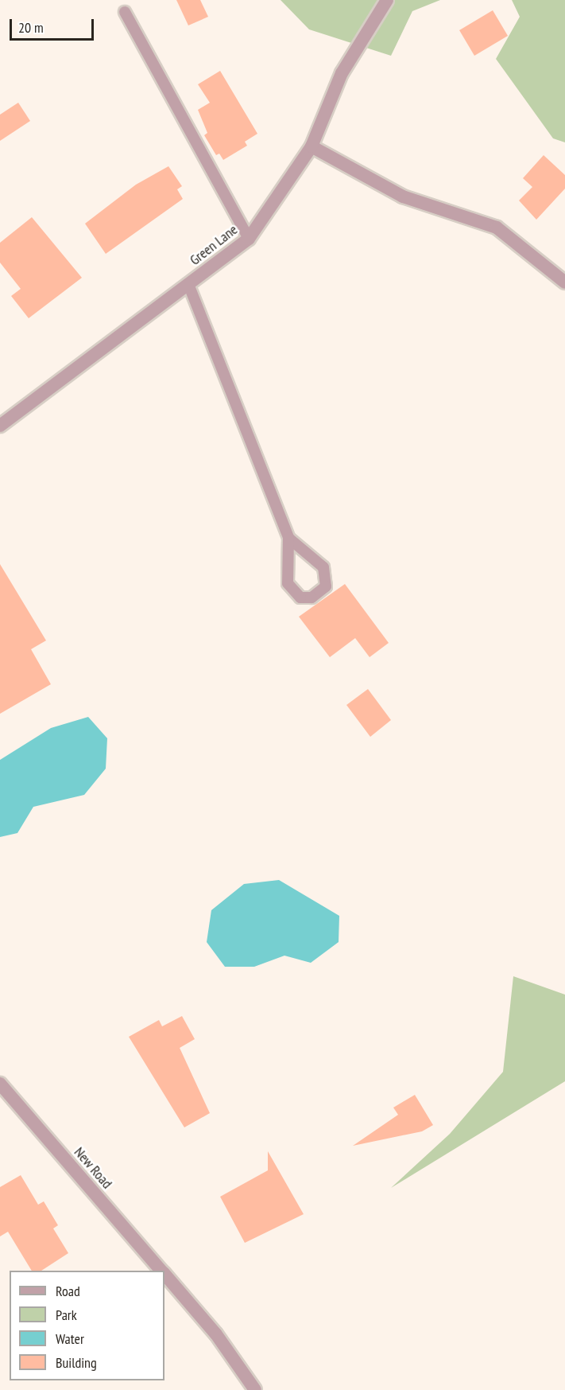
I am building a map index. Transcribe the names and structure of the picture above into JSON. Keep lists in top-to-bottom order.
{
  "streets": {
    "street": ["Green Lane", "New Road"]
  },
  "legend": [
    "Road",
    "Park",
    "Water",
    "Building"
  ],
  "scale_bar": "20 m"
}
